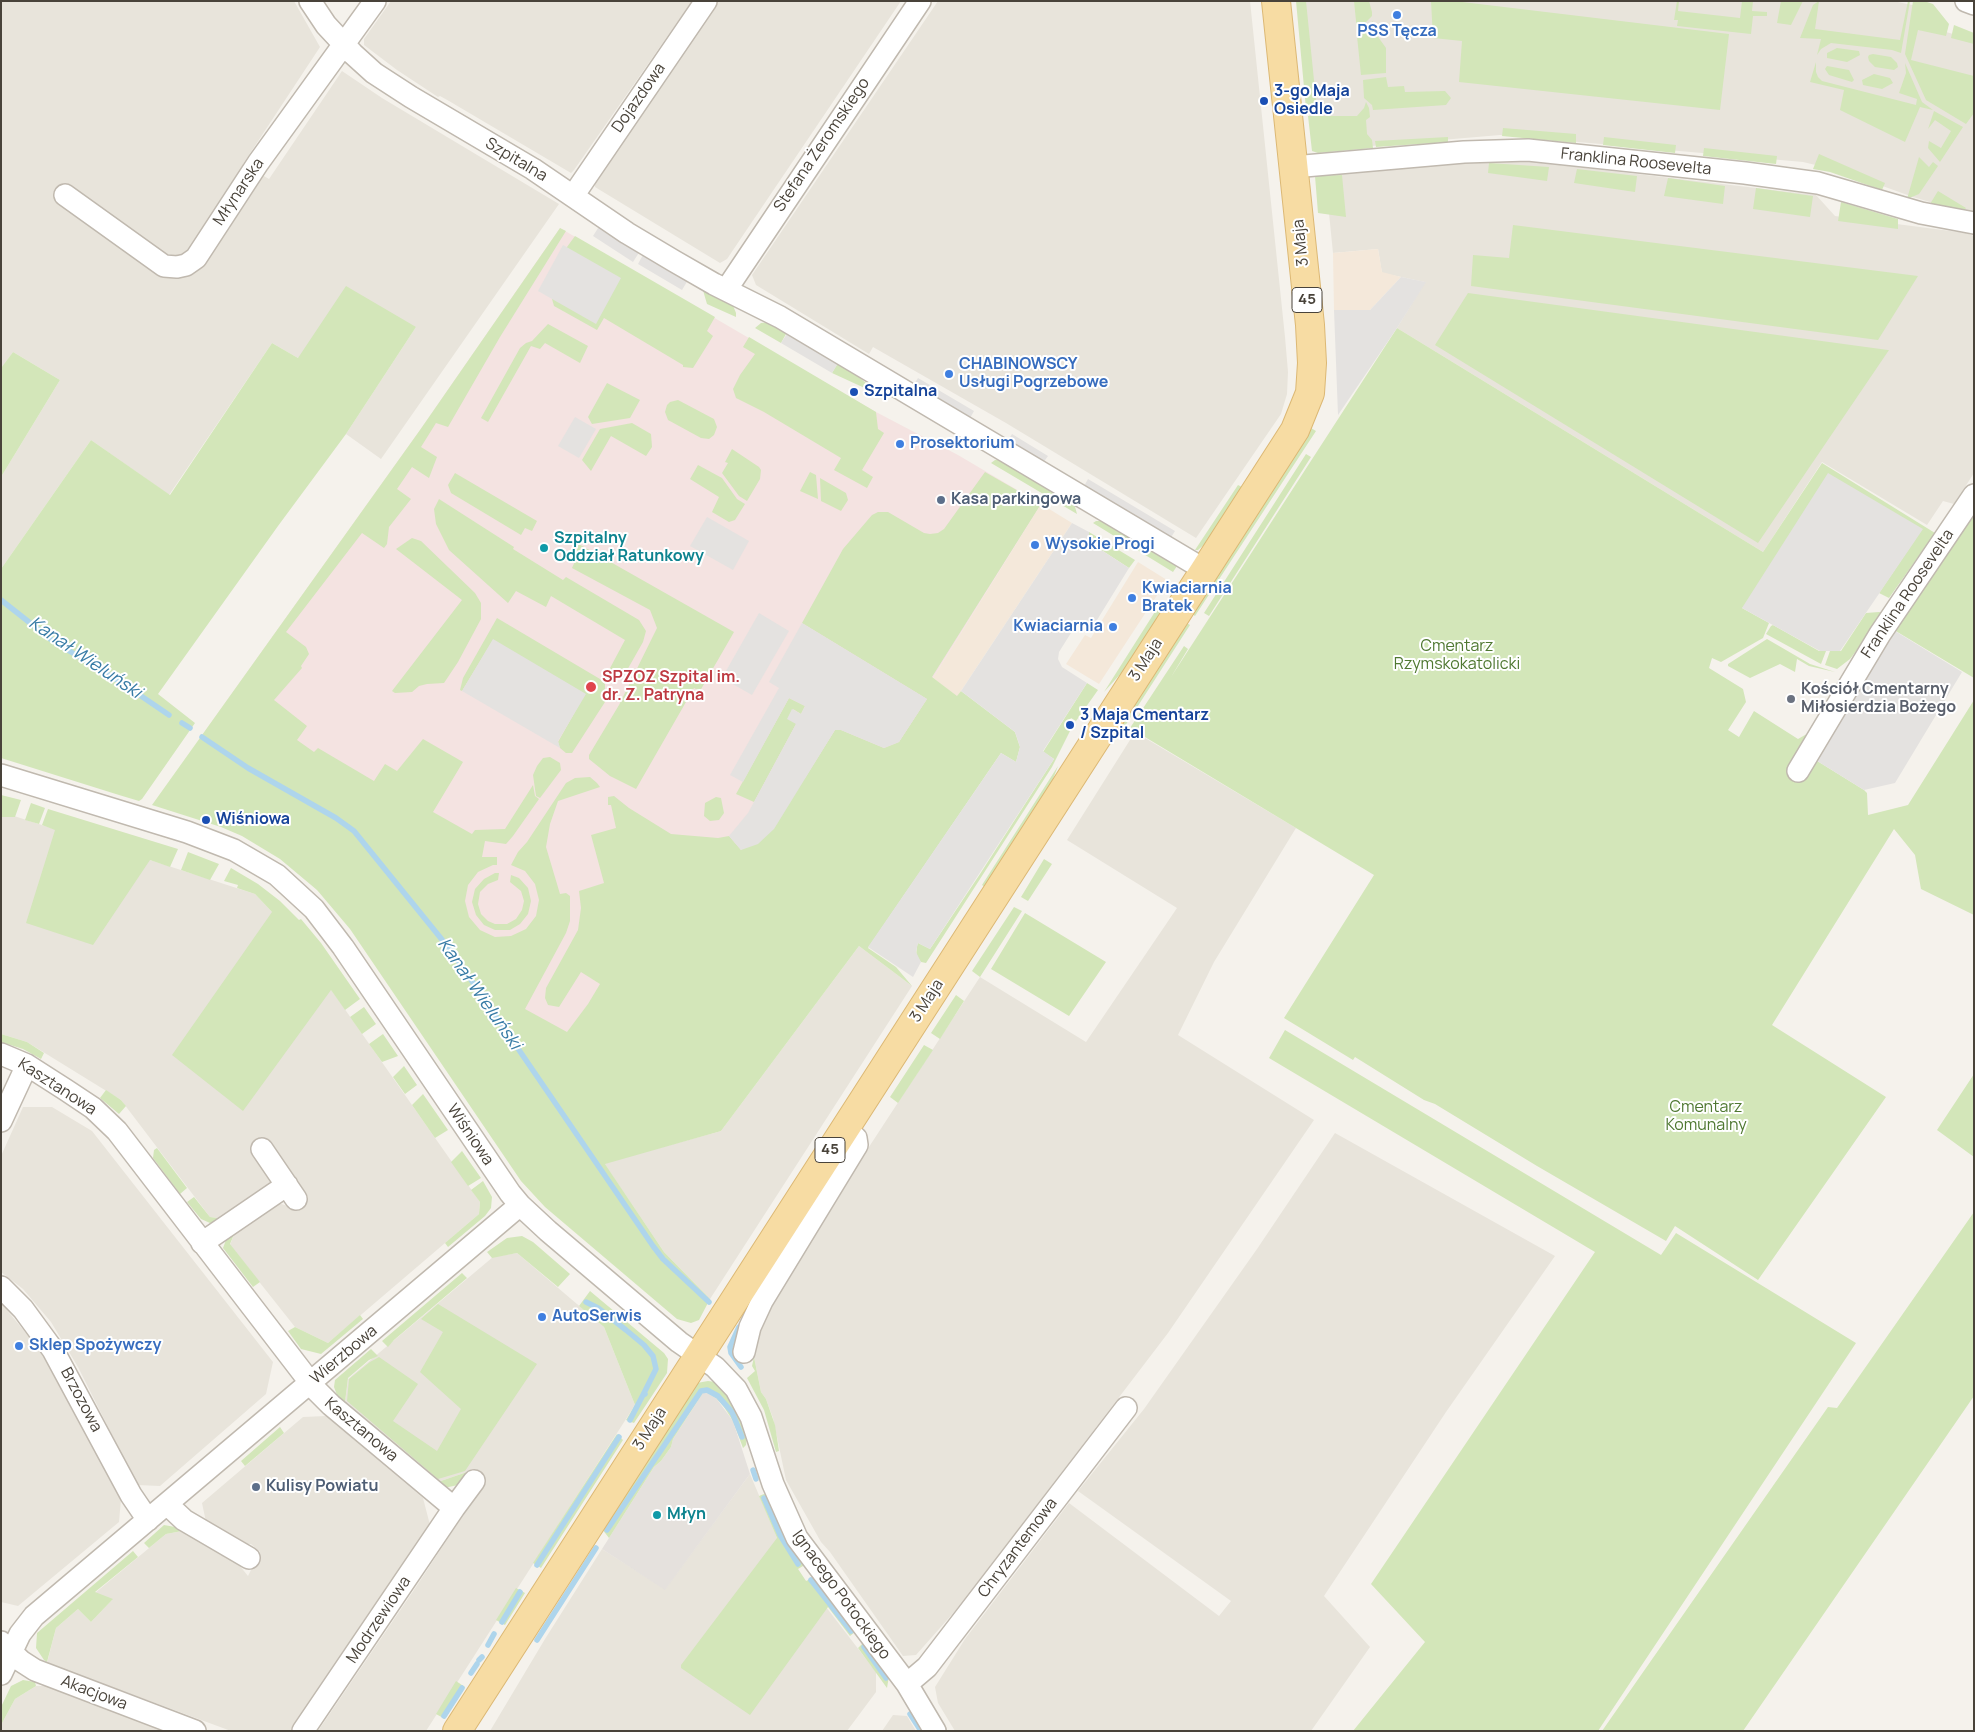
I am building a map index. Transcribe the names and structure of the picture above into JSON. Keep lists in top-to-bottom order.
{
  "streets": {
    "main road": ["3 Maja", "45"],
    "street": [
      "Dojazdowa",
      "Stefana Żeromskiego",
      "Szpitalna",
      "Franklina Roosevelta",
      "Młynarska",
      "Kasztanowa",
      "Wiśniowa",
      "Wierzbowa",
      "Brzozowa",
      "Chryzantemowa",
      "Ignacego Potockiego",
      "Modrzewiowa",
      "Akacjowa"
    ]
  },
  "crossings": [
    ["Dojazdowa", "Szpitalna"],
    ["Stefana Żeromskiego", "Szpitalna"],
    ["Szpitalna", "Młynarska"],
    ["Szpitalna", "3 Maja"],
    ["Franklina Roosevelta", "3 Maja"],
    ["3 Maja", "Wiśniowa"],
    ["3 Maja", "Ignacego Potockiego"],
    ["Kasztanowa", "Wierzbowa"],
    ["Kasztanowa", "Modrzewiowa"],
    ["Wiśniowa", "Wierzbowa"],
    ["Wiśniowa", "Ignacego Potockiego"],
    ["Wierzbowa", "Brzozowa"],
    ["Wierzbowa", "Akacjowa"],
    ["Chryzantemowa", "Ignacego Potockiego"]
  ],
  "water": ["Kanał Wieluński"],
  "parks": ["Cmentarz Rzymskokatolicki", "Cmentarz Komunalny"],
  "places": [
    "PSS Tęcza",
    "3-go Maja Osiedle",
    "CHABINOWSCY Usługi Pogrzebowe",
    "Szpitalna",
    "Prosektorium",
    "Kasa parkingowa",
    "Wysokie Progi",
    "Szpitalny Oddział Ratunkowy",
    "Kwiaciarnia Bratek",
    "Kwiaciarnia",
    "SPZOZ Szpital im. dr. Z. Patryna",
    "Kościół Cmentarny Miłosierdzia Bożego",
    "3 Maja Cmentarz / Szpital",
    "Wiśniowa",
    "AutoSerwis",
    "Sklep Spożywczy",
    "Kulisy Powiatu",
    "Młyn"
  ]
}
